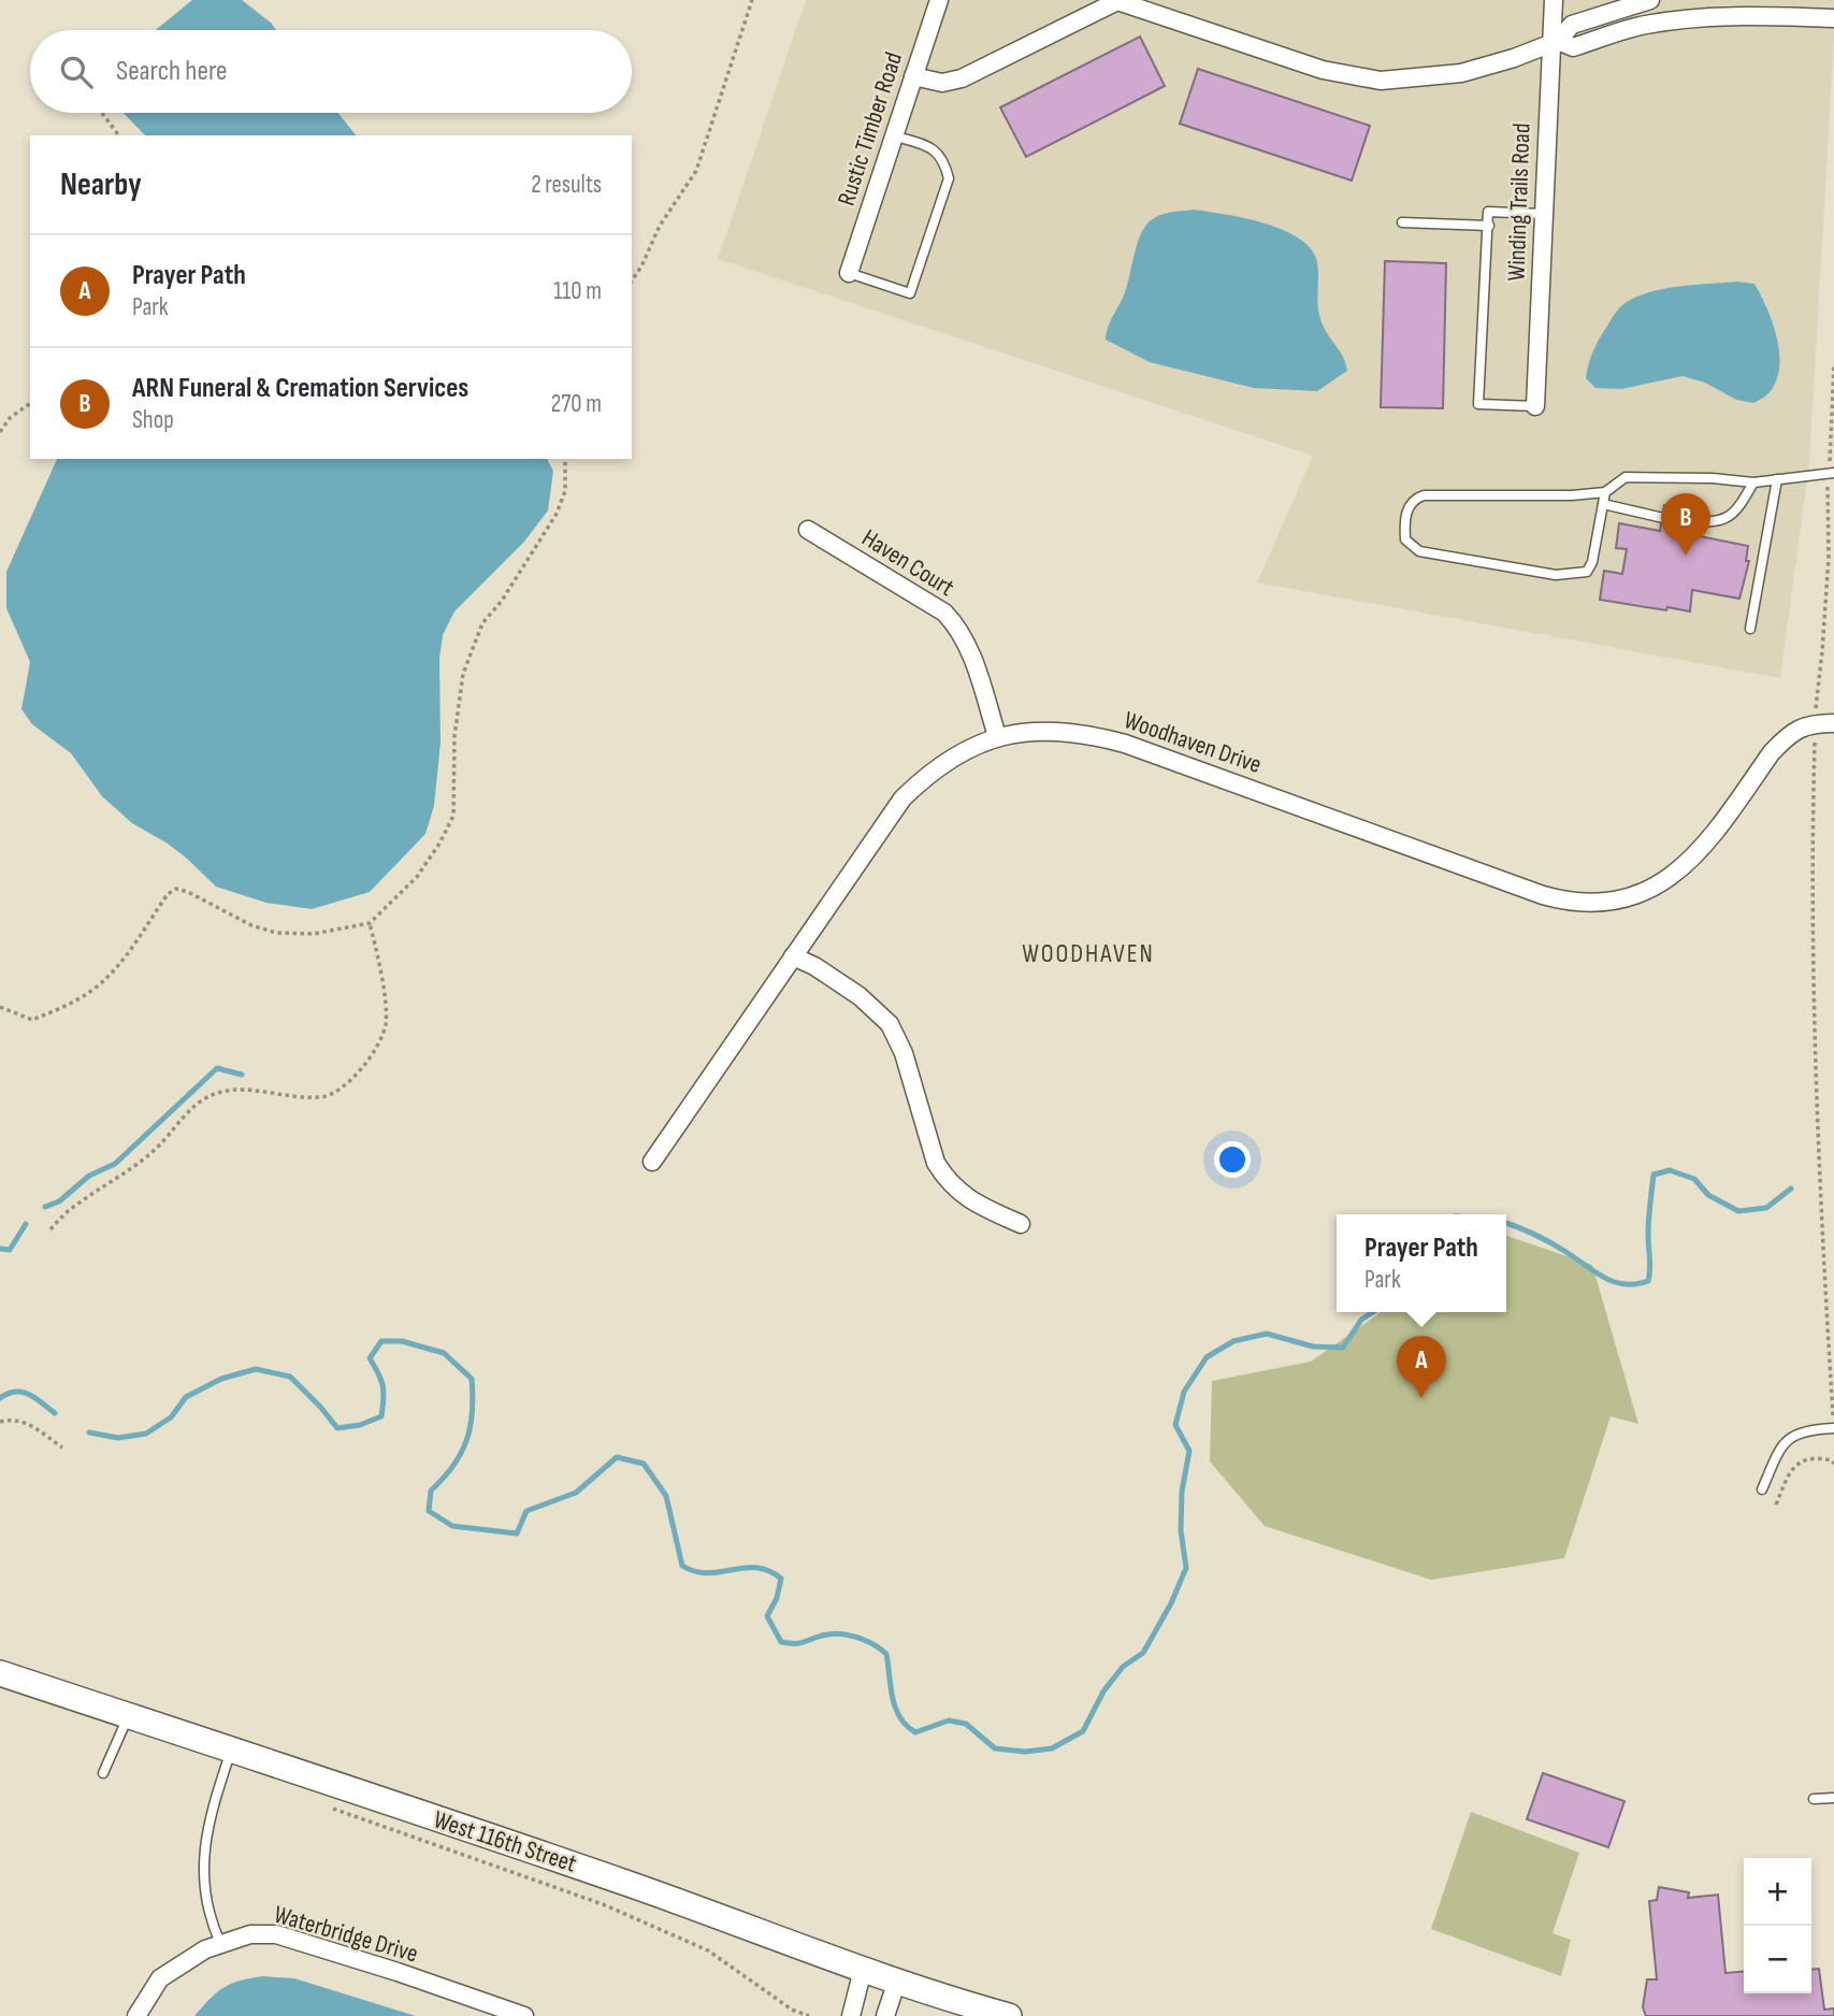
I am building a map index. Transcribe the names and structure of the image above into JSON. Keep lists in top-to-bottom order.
{
  "streets": {
    "main road": ["West 116th Street"],
    "street": [
      "Rustic Timber Road",
      "Winding Trails Road",
      "Haven Court",
      "Woodhaven Drive",
      "Waterbridge Drive"
    ]
  },
  "crossings": [
    ["Haven Court", "Woodhaven Drive"]
  ],
  "districts": ["WOODHAVEN"],
  "page": {
    "search": "Search here",
    "heading": ["Nearby", "2 results"],
    "list": [
      {
        "mark": "A",
        "name": "Prayer Path",
        "note": "Park",
        "value": "110 m"
      },
      {
        "mark": "B",
        "name": "ARN Funeral & Cremation Services",
        "note": "Shop",
        "value": "270 m"
      }
    ],
    "pins": ["B", "A"],
    "popup": ["Prayer Path", "Park"],
    "map_buttons": ["+", "−"]
  }
}
